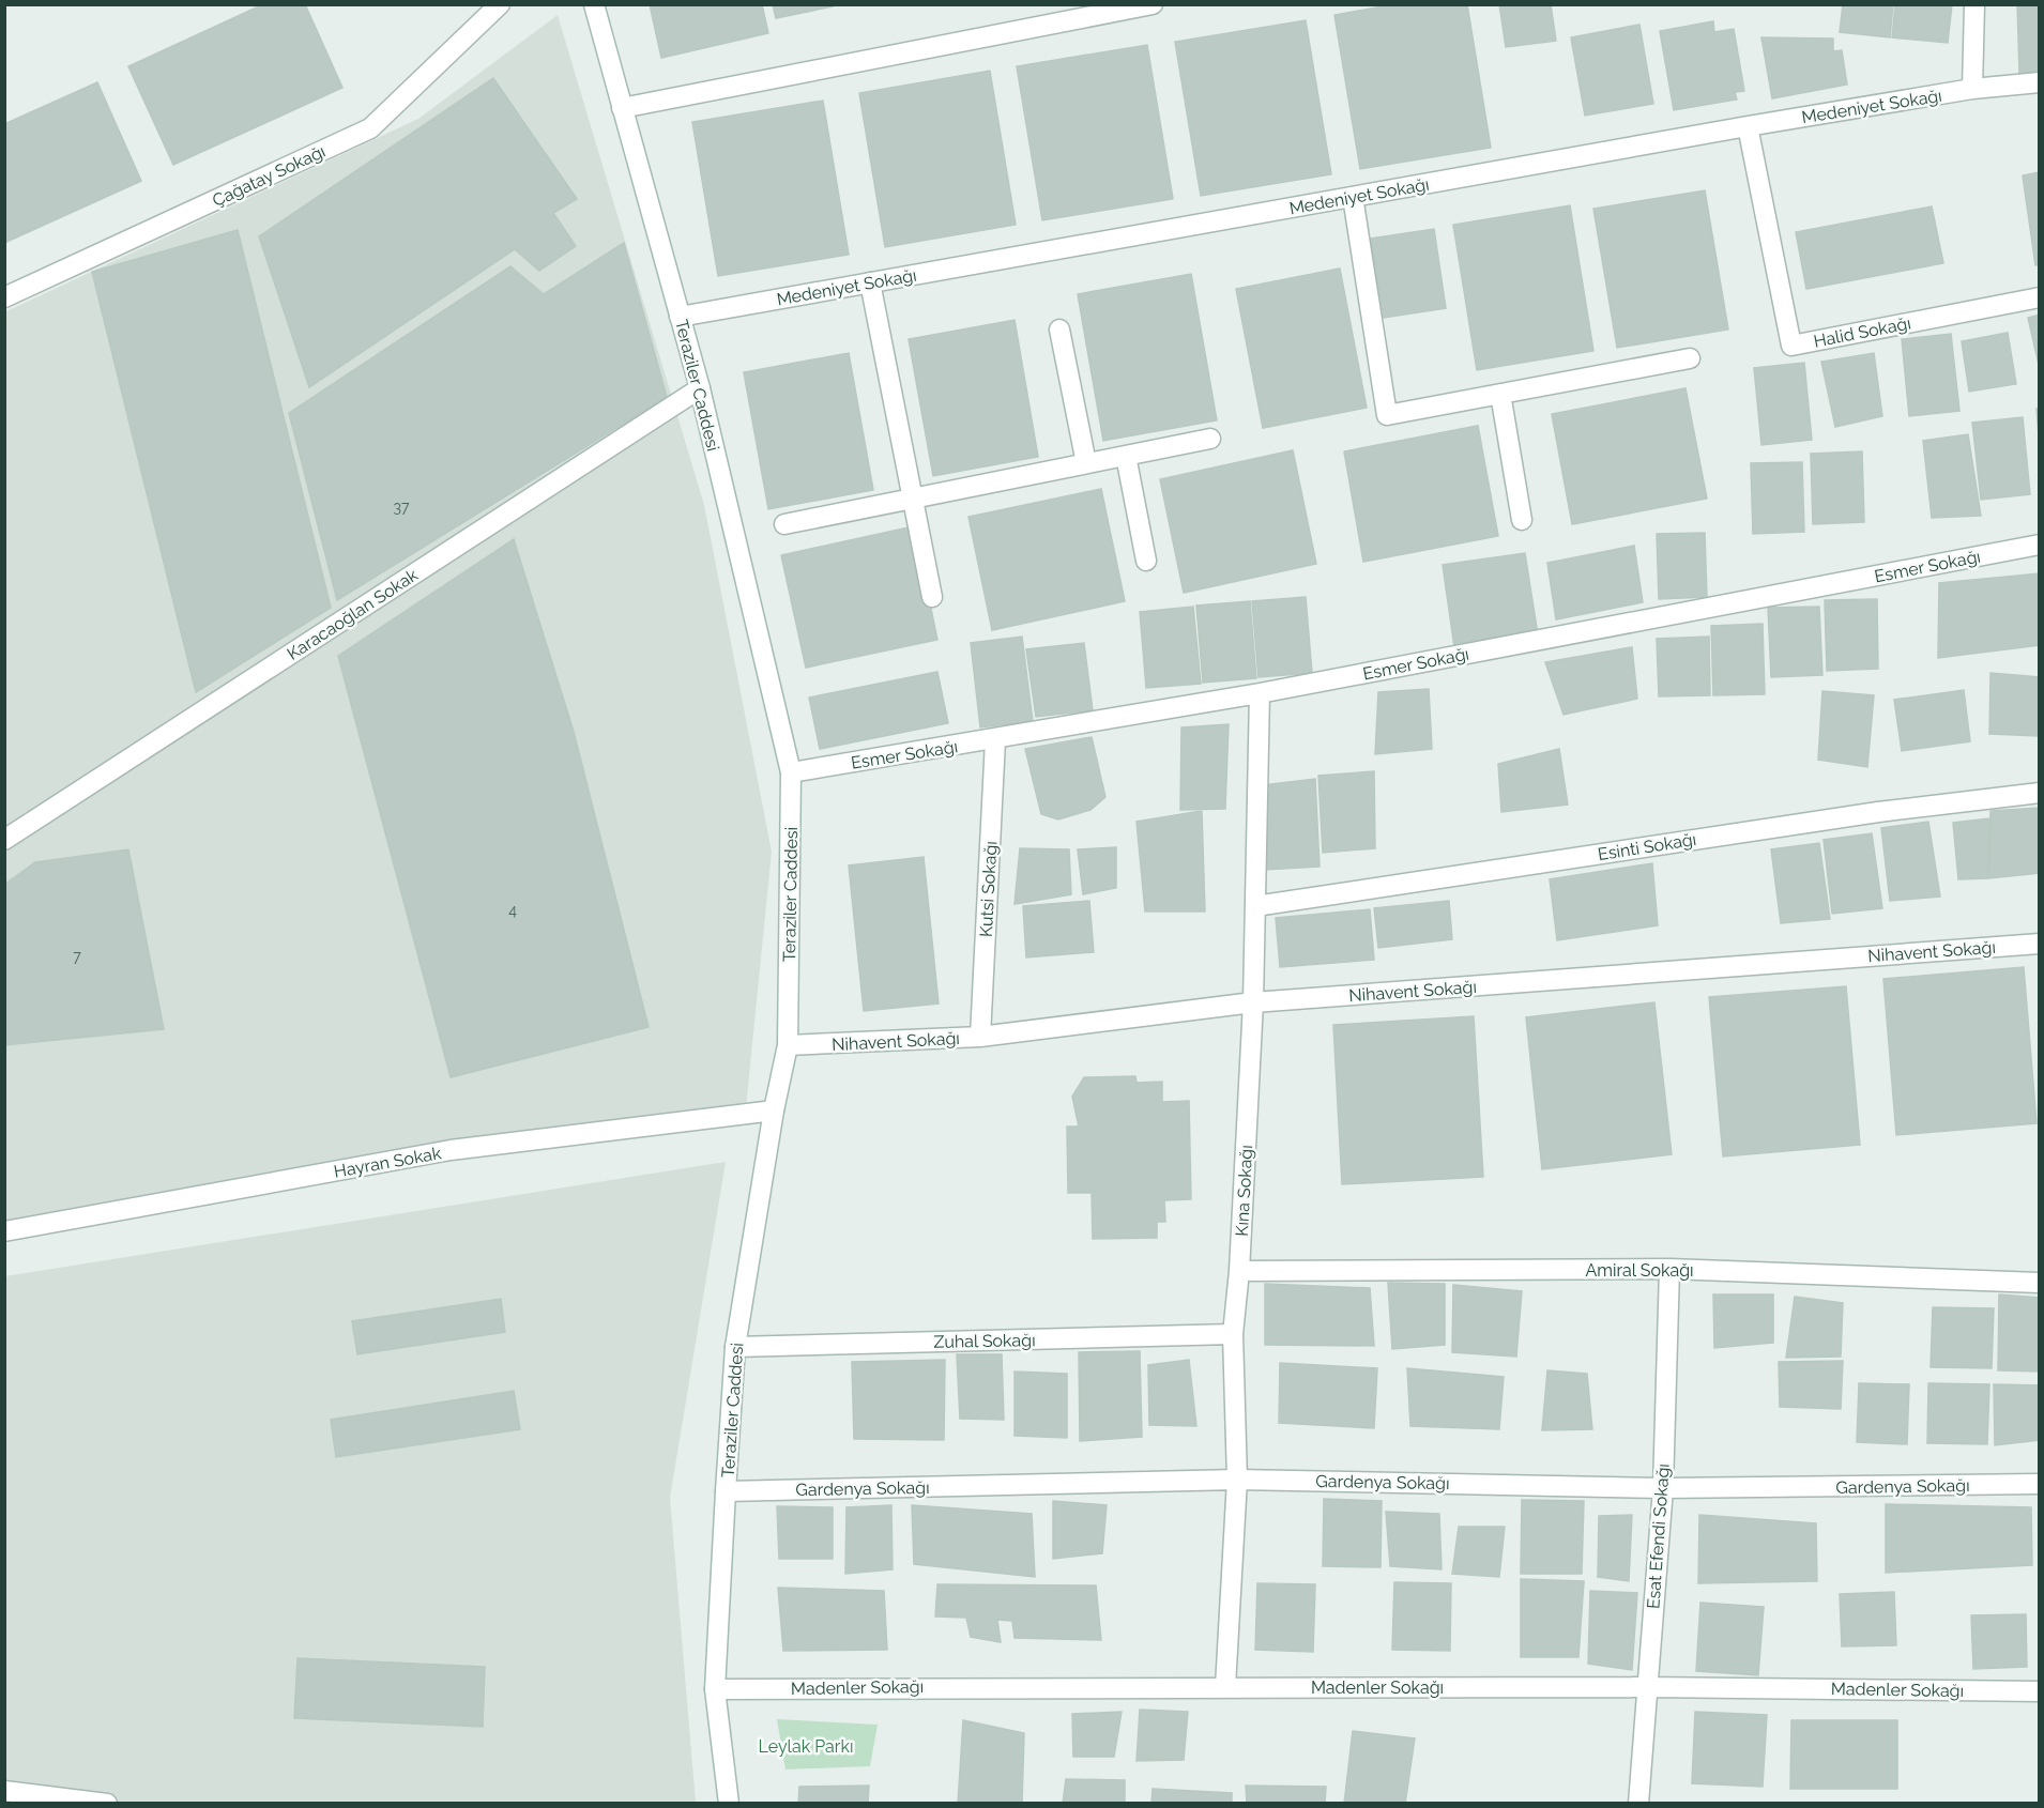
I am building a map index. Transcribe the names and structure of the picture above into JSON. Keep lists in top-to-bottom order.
{
  "streets": {
    "street": [
      "Medeniyet Sokağı",
      "Çağatay Sokağı",
      "Halid Sokağı",
      "Teraziler Caddesi",
      "Esmer Sokağı",
      "Karacaoğlan Sokak",
      "Esinti Sokağı",
      "Kutsi Sokağı",
      "Nihavent Sokağı",
      "Hayran Sokak",
      "Kına Sokağı",
      "Amiral Sokağı",
      "Zuhal Sokağı",
      "Gardenya Sokağı",
      "Esat Efendi Sokağı",
      "Madenler Sokağı"
    ]
  },
  "crossings": [
    ["Medeniyet Sokağı", "Halid Sokağı"],
    ["Medeniyet Sokağı", "Teraziler Caddesi"],
    ["Teraziler Caddesi", "Esmer Sokağı"],
    ["Teraziler Caddesi", "Karacaoğlan Sokak"],
    ["Teraziler Caddesi", "Nihavent Sokağı"],
    ["Teraziler Caddesi", "Hayran Sokak"],
    ["Teraziler Caddesi", "Zuhal Sokağı"],
    ["Teraziler Caddesi", "Gardenya Sokağı"],
    ["Teraziler Caddesi", "Madenler Sokağı"],
    ["Esmer Sokağı", "Kutsi Sokağı"],
    ["Esmer Sokağı", "Kına Sokağı"],
    ["Esinti Sokağı", "Kına Sokağı"],
    ["Kutsi Sokağı", "Nihavent Sokağı"],
    ["Nihavent Sokağı", "Kına Sokağı"],
    ["Kına Sokağı", "Amiral Sokağı"],
    ["Kına Sokağı", "Zuhal Sokağı"],
    ["Kına Sokağı", "Gardenya Sokağı"],
    ["Kına Sokağı", "Madenler Sokağı"],
    ["Amiral Sokağı", "Esat Efendi Sokağı"],
    ["Gardenya Sokağı", "Esat Efendi Sokağı"],
    ["Esat Efendi Sokağı", "Madenler Sokağı"]
  ],
  "parks": ["Leylak Parkı"],
  "house_numbers": ["37", "4", "7"]
}
